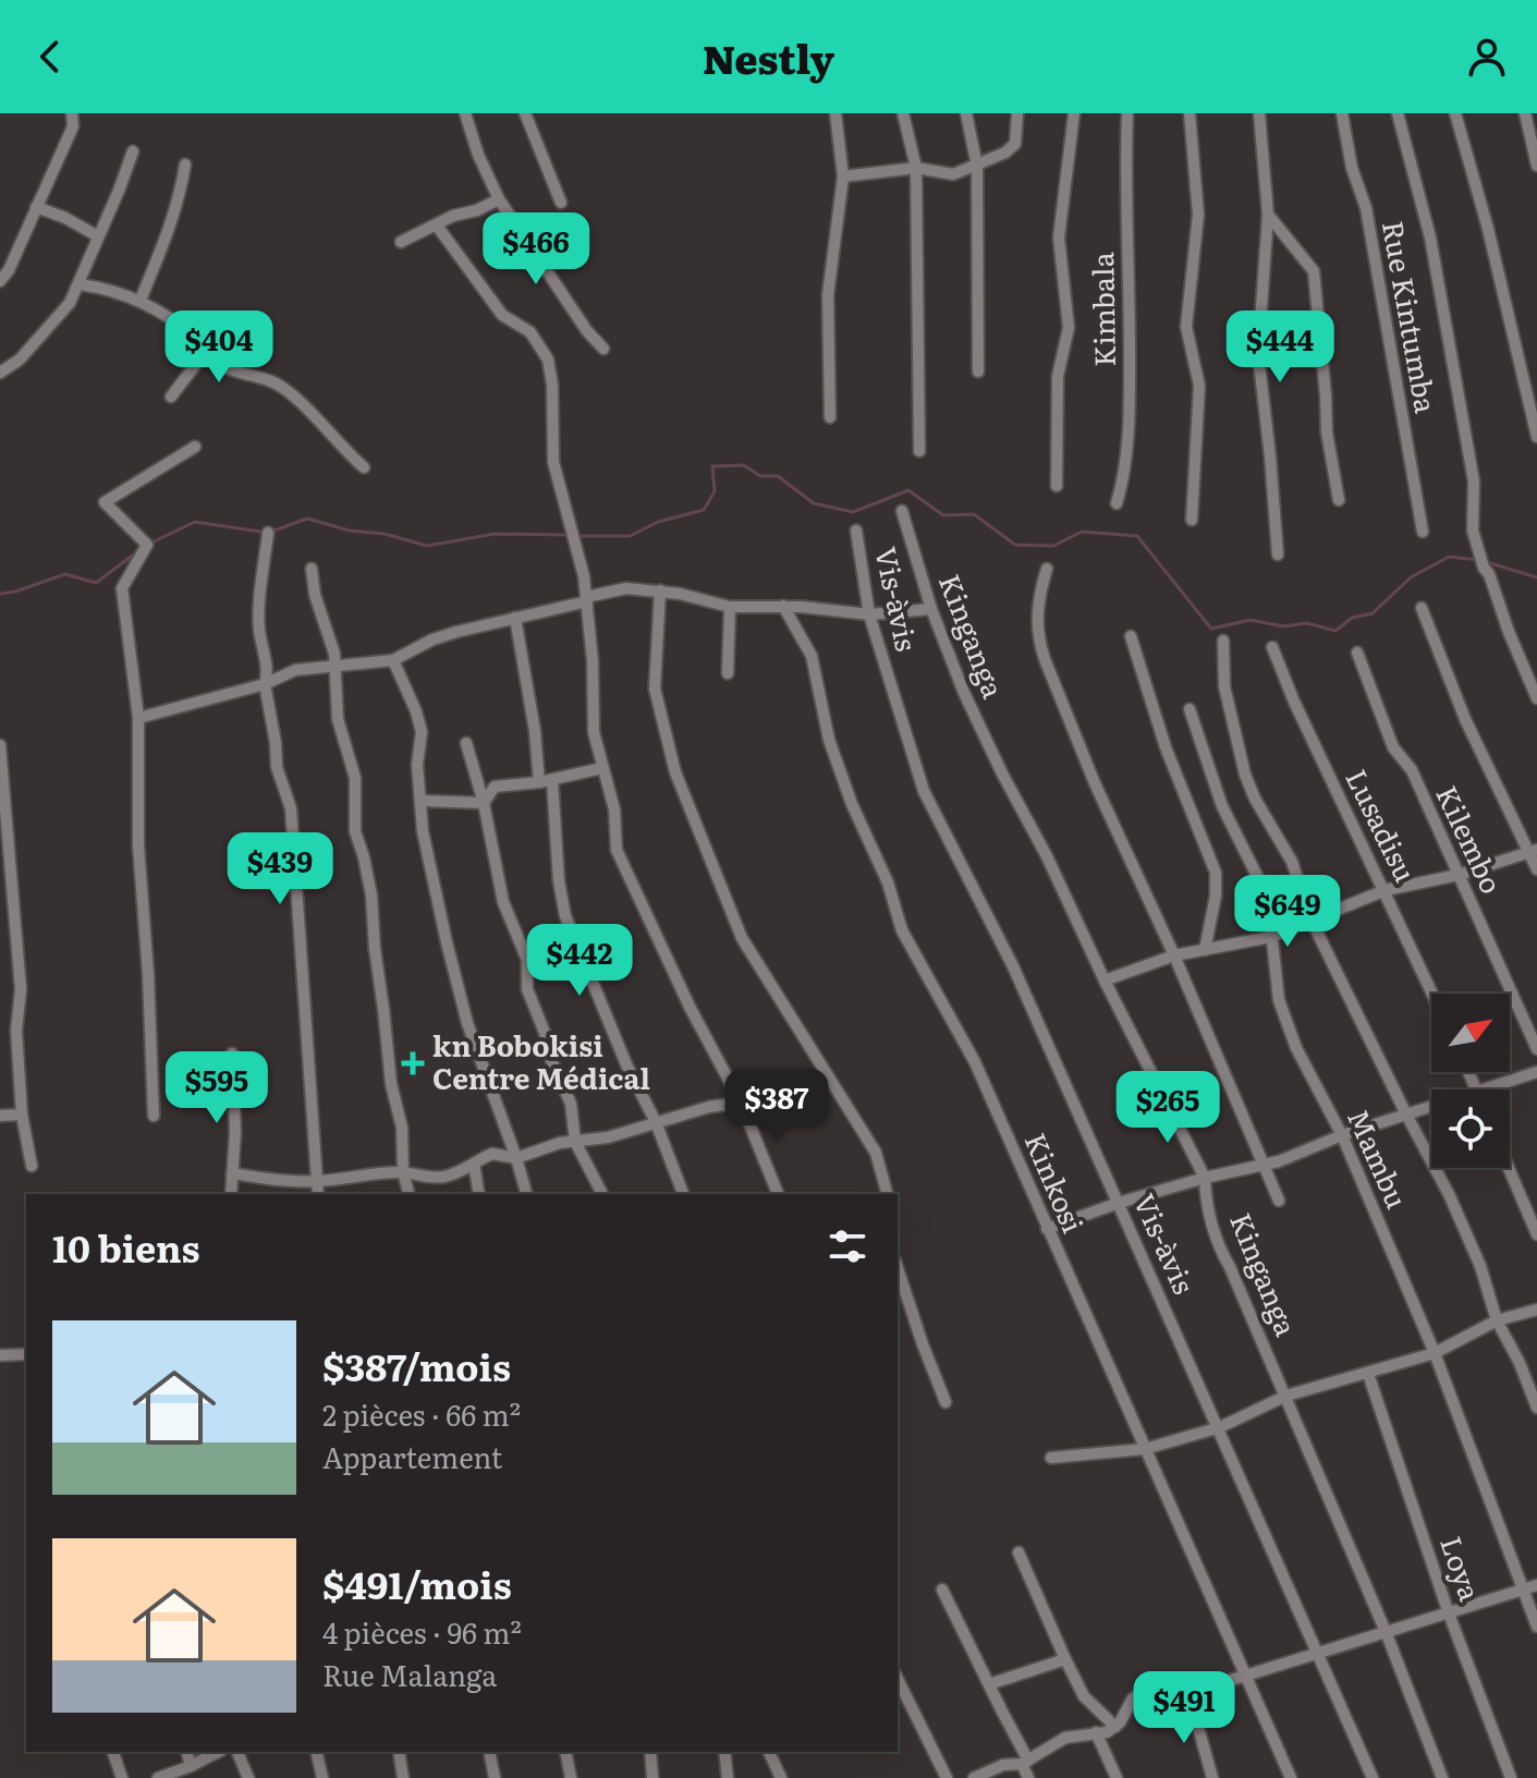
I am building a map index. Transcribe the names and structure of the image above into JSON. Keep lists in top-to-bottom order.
{
  "streets": {
    "street": [
      "Kimbala",
      "Rue Kintumba",
      "Vis-àvis",
      "Kinganga",
      "Lusadisu",
      "Kilembo",
      "Mambu",
      "Kinkosi",
      "Loya"
    ]
  },
  "places": {
    "health": ["kn Bobokisi Centre Médical"]
  },
  "north": "top right",
  "page": {
    "header": "Nestly",
    "price": [
      "$466",
      "$404",
      "$444",
      "$439",
      "$649",
      "$442",
      "$595",
      "$387",
      "$265",
      "$491"
    ],
    "heading": "10 biens",
    "list": [
      {
        "name": "$387/mois",
        "note": "2 pièces · 66 m² · Appartement"
      },
      {
        "name": "$491/mois",
        "note": "4 pièces · 96 m² · Rue Malanga"
      }
    ]
  }
}
